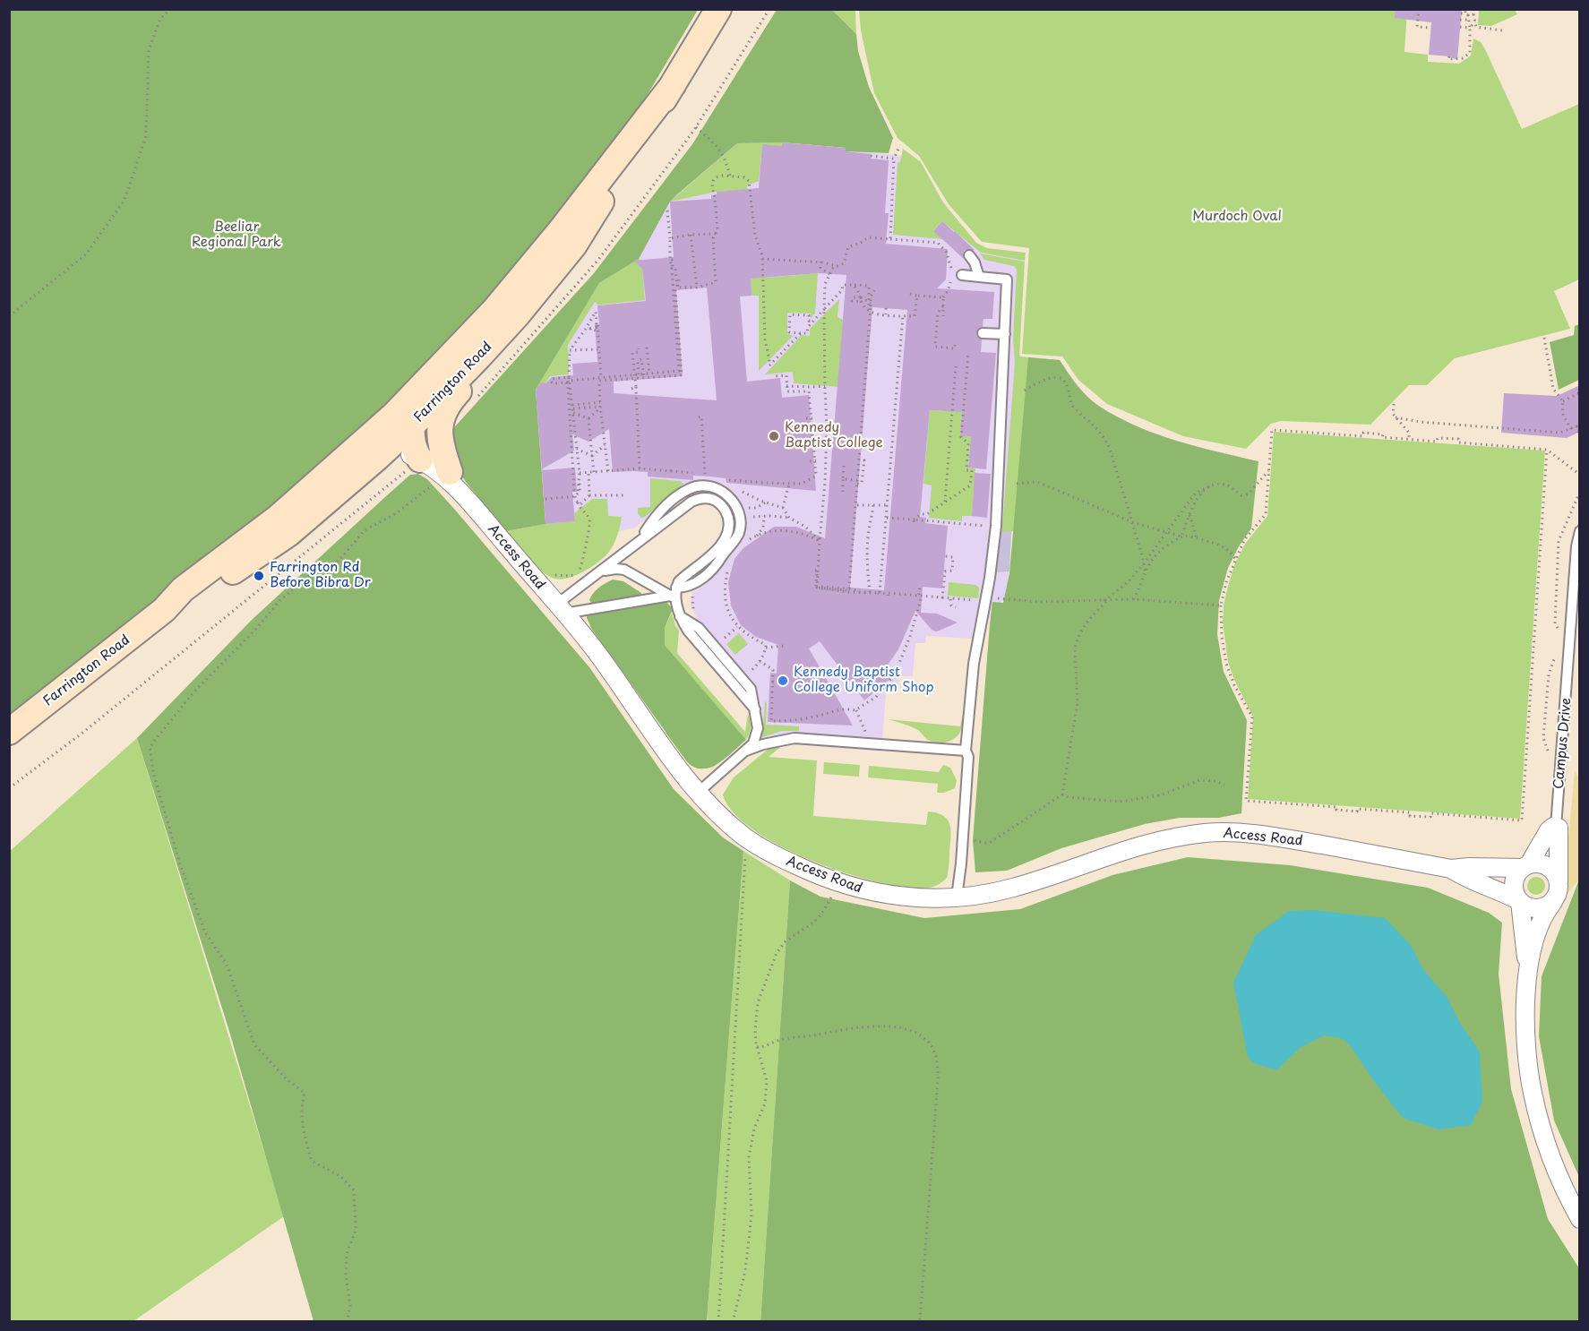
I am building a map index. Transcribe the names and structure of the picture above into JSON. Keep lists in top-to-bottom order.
{
  "streets": {
    "main road": ["Farrington Road"],
    "street": ["Access Road"],
    "lane": ["Campus Drive"]
  },
  "crossings": [
    ["Farrington Road", "Access Road"]
  ],
  "parks": ["Murdoch Oval", "Beeliar Regional Park"],
  "places": ["Kennedy Baptist College", "Farrington Rd Before Bibra Dr", "Kennedy Baptist College Uniform Shop"]
}
